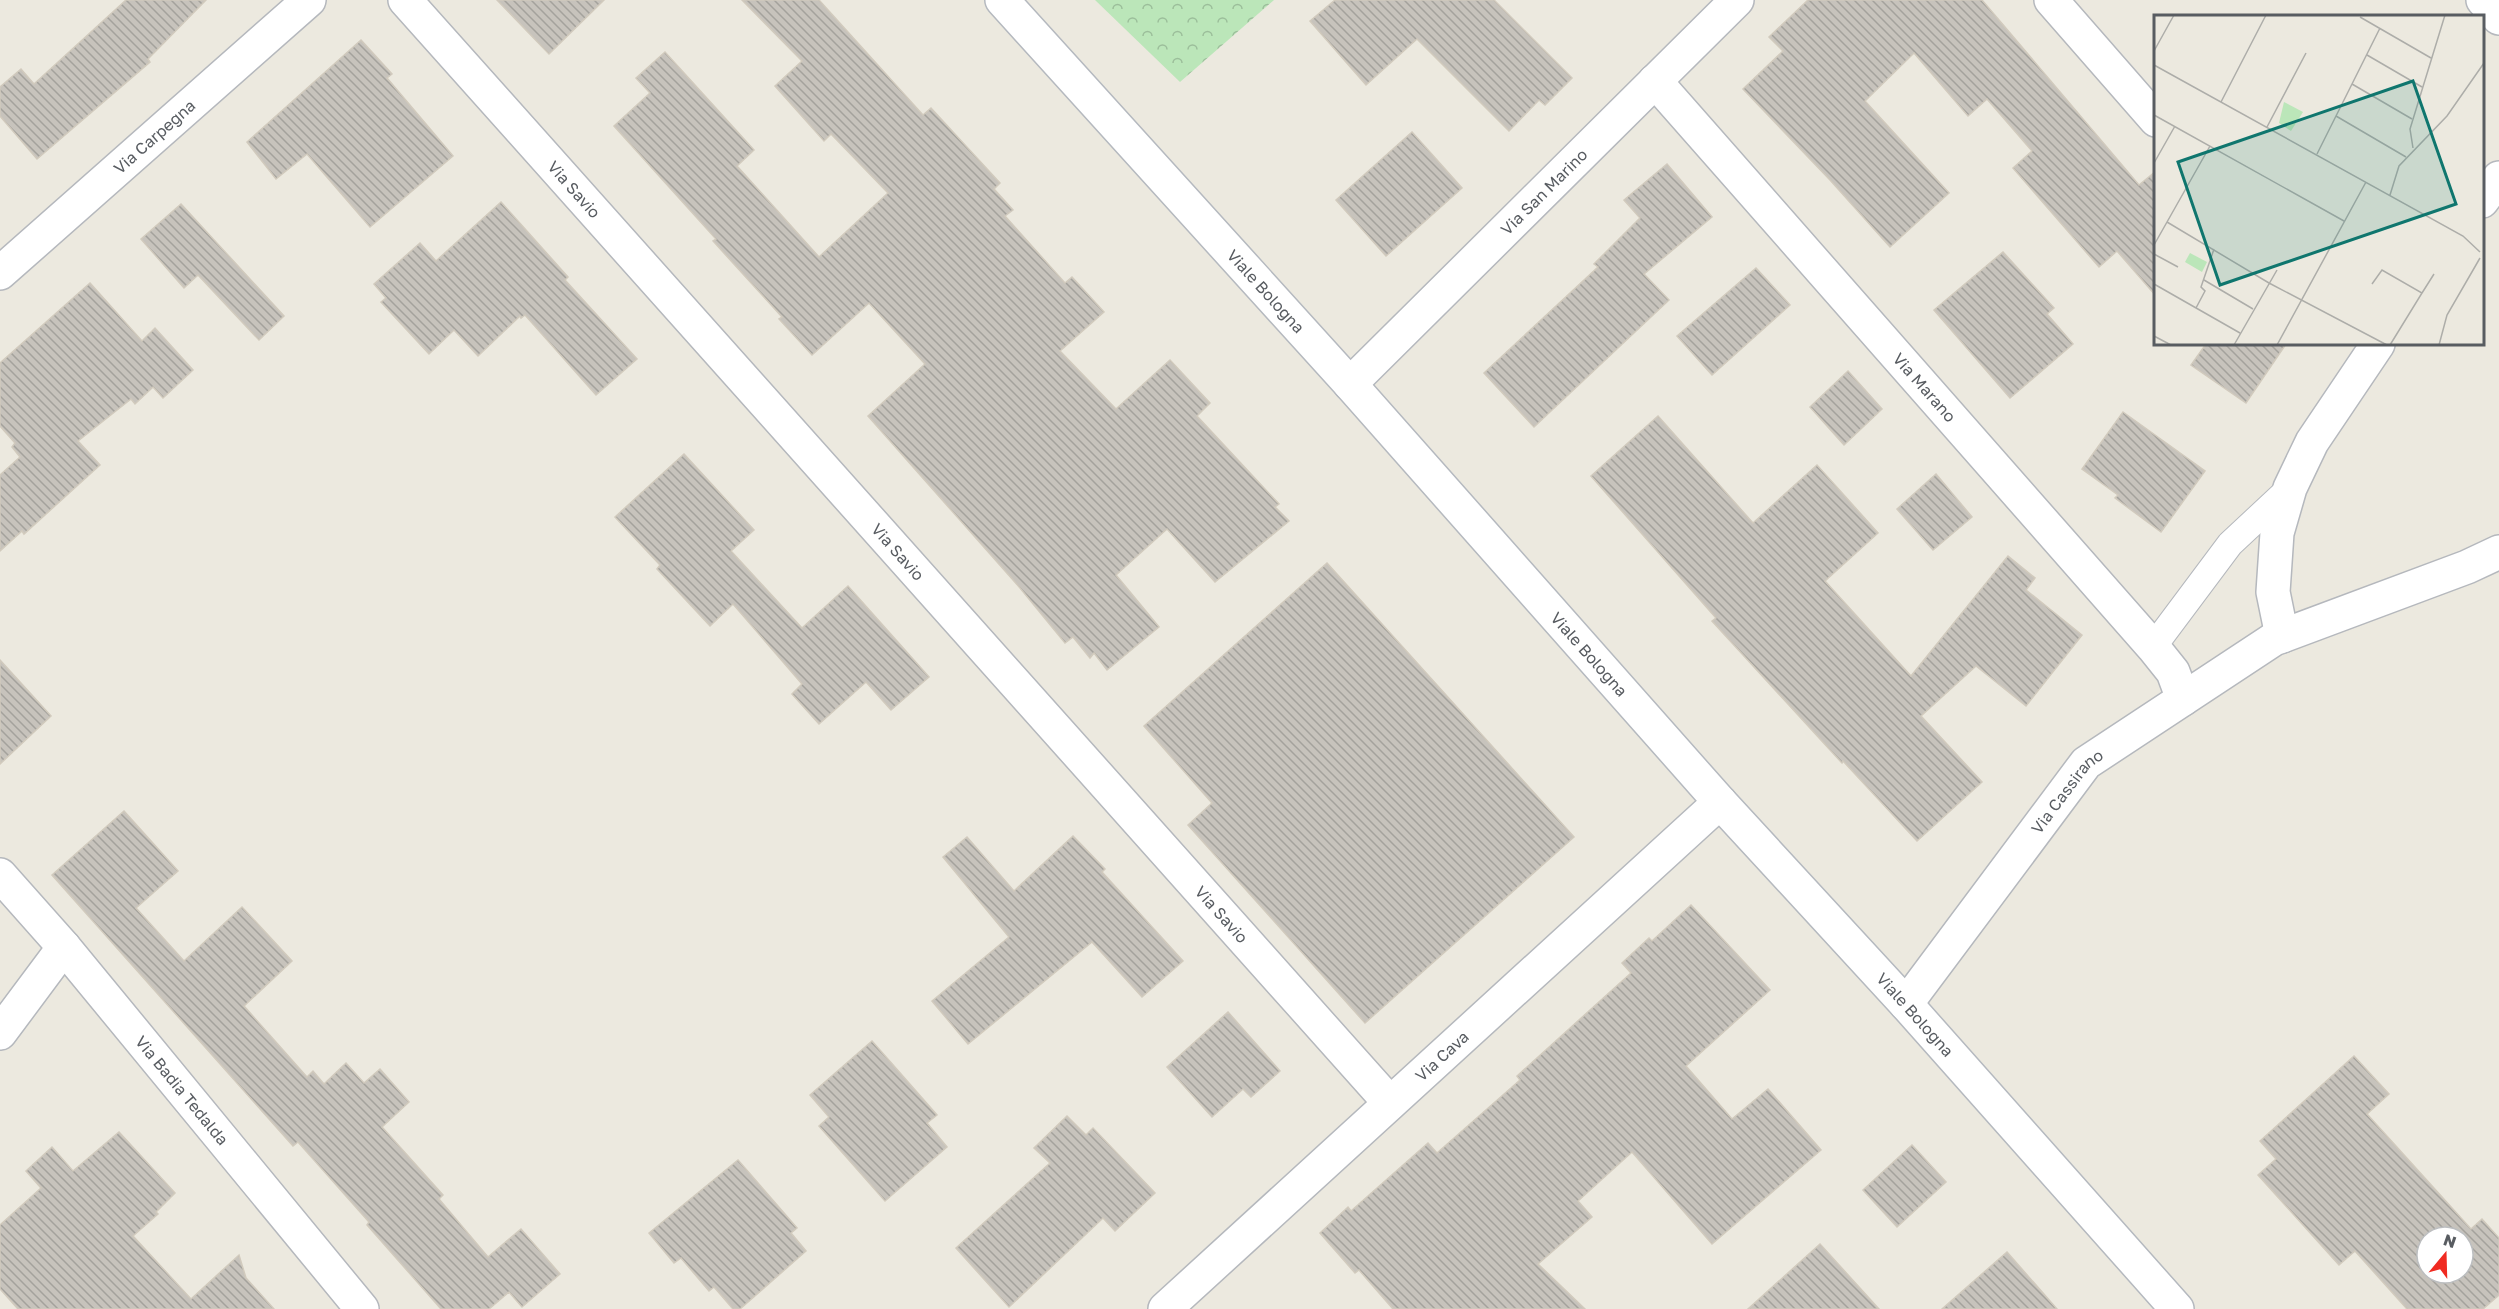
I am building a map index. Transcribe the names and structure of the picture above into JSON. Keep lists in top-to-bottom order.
{
  "streets": {
    "street": [
      "Via Carpegna",
      "Via Savio",
      "Via San Marino",
      "Viale Bologna",
      "Via Marano",
      "Via Cassirano",
      "Via Cava",
      "Via Badia Tedalda"
    ]
  },
  "crossings": [
    ["Via Savio", "Via Cava"],
    ["Via San Marino", "Viale Bologna"],
    ["Via San Marino", "Via Marano"],
    ["Viale Bologna", "Via Cassirano"],
    ["Viale Bologna", "Via Cava"],
    ["Via Marano", "Via Cassirano"]
  ],
  "north": "top"
}
